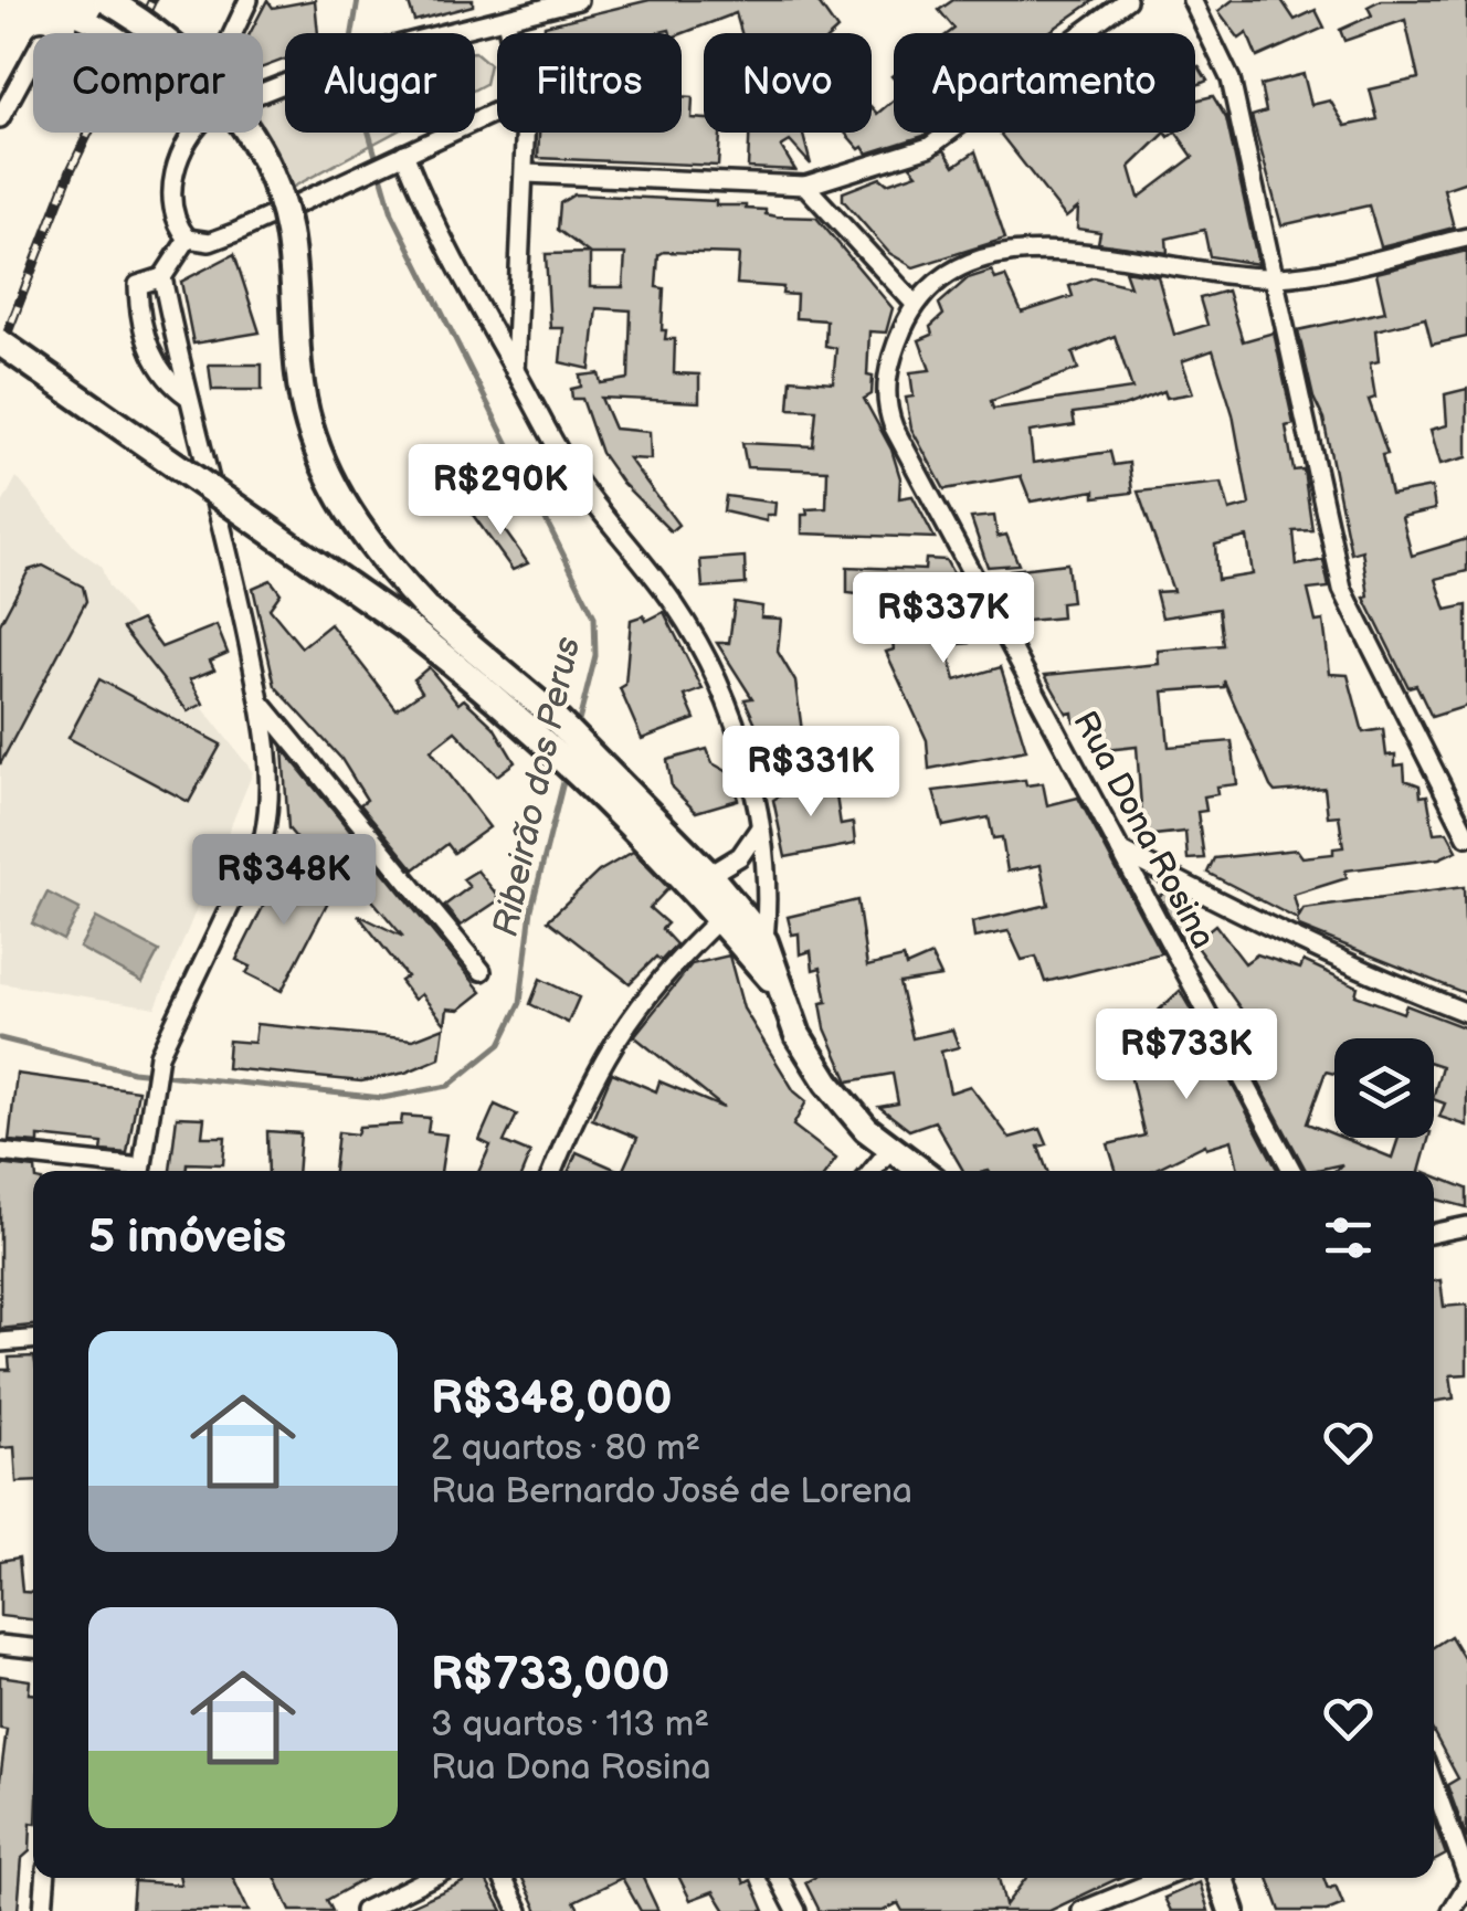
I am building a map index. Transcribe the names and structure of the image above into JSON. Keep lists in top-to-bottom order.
{
  "streets": {
    "street": ["Rua Dona Rosina"]
  },
  "water": ["Ribeirão dos Perus"],
  "page": {
    "chip": [
      "Comprar",
      "Alugar",
      "Filtros",
      "Novo",
      "Apartamento"
    ],
    "price": [
      "R$290K",
      "R$337K",
      "R$331K",
      "R$348K",
      "R$733K"
    ],
    "heading": "5 imóveis",
    "list": [
      {
        "name": "R$348,000",
        "note": "2 quartos · 80 m² · Rua Bernardo José de Lorena"
      },
      {
        "name": "R$733,000",
        "note": "3 quartos · 113 m² · Rua Dona Rosina"
      }
    ]
  }
}
